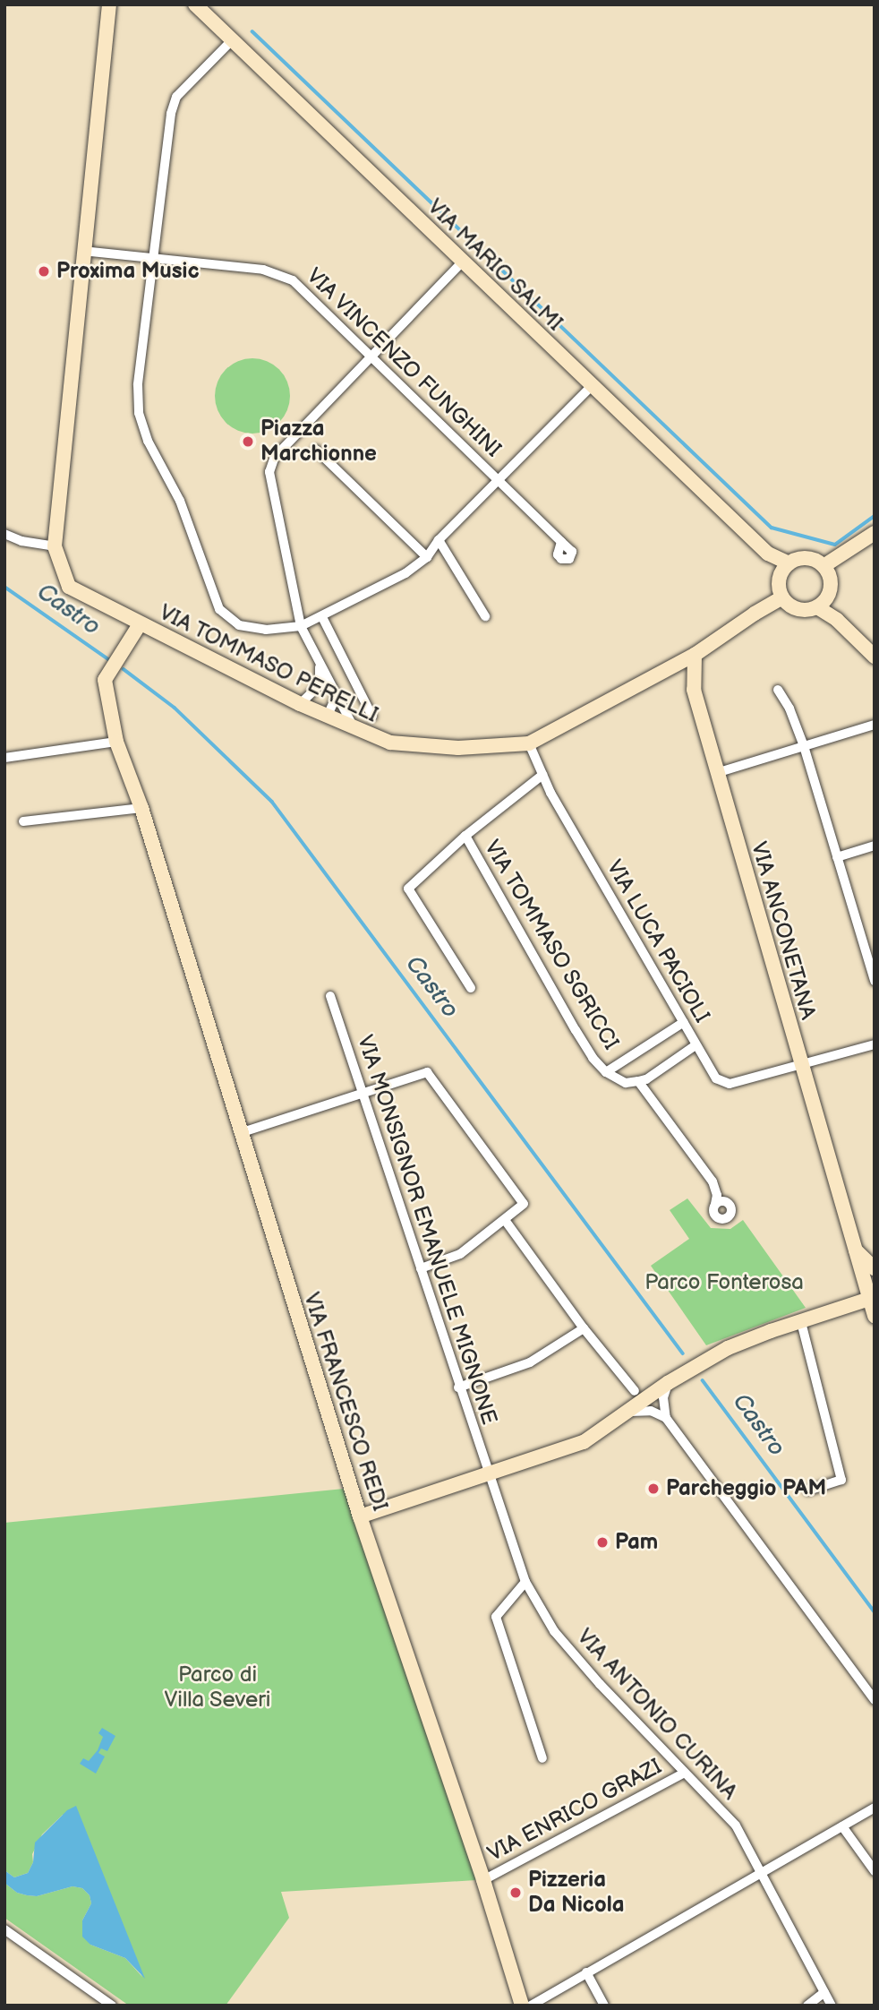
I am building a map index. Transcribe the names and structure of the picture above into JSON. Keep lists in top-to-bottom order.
{
  "streets": {
    "street": [
      "VIA MARIO SALMI",
      "VIA VINCENZO FUNGHINI",
      "VIA TOMMASO PERELLI",
      "VIA ANCONETANA",
      "VIA LUCA PACIOLI",
      "VIA TOMMASO SGRICCI",
      "VIA MONSIGNOR EMANUELE MIGNONE",
      "VIA FRANCESCO REDI",
      "VIA ANTONIO CURINA",
      "VIA ENRICO GRAZI"
    ]
  },
  "crossings": [
    ["VIA TOMMASO PERELLI", "VIA ANCONETANA"],
    ["VIA TOMMASO PERELLI", "VIA LUCA PACIOLI"],
    ["VIA TOMMASO PERELLI", "VIA FRANCESCO REDI"],
    ["VIA ANCONETANA", "VIA LUCA PACIOLI"],
    ["VIA LUCA PACIOLI", "VIA TOMMASO SGRICCI"],
    ["VIA MONSIGNOR EMANUELE MIGNONE", "VIA ANTONIO CURINA"],
    ["VIA FRANCESCO REDI", "VIA ENRICO GRAZI"],
    ["VIA ANTONIO CURINA", "VIA ENRICO GRAZI"]
  ],
  "water": ["Castro"],
  "parks": ["Parco Fonterosa", "Parco di Villa Severi"],
  "places": [
    "Proxima Music",
    "Piazza Marchionne",
    "Parcheggio PAM",
    "Pam",
    "Pizzeria Da Nicola"
  ]
}
